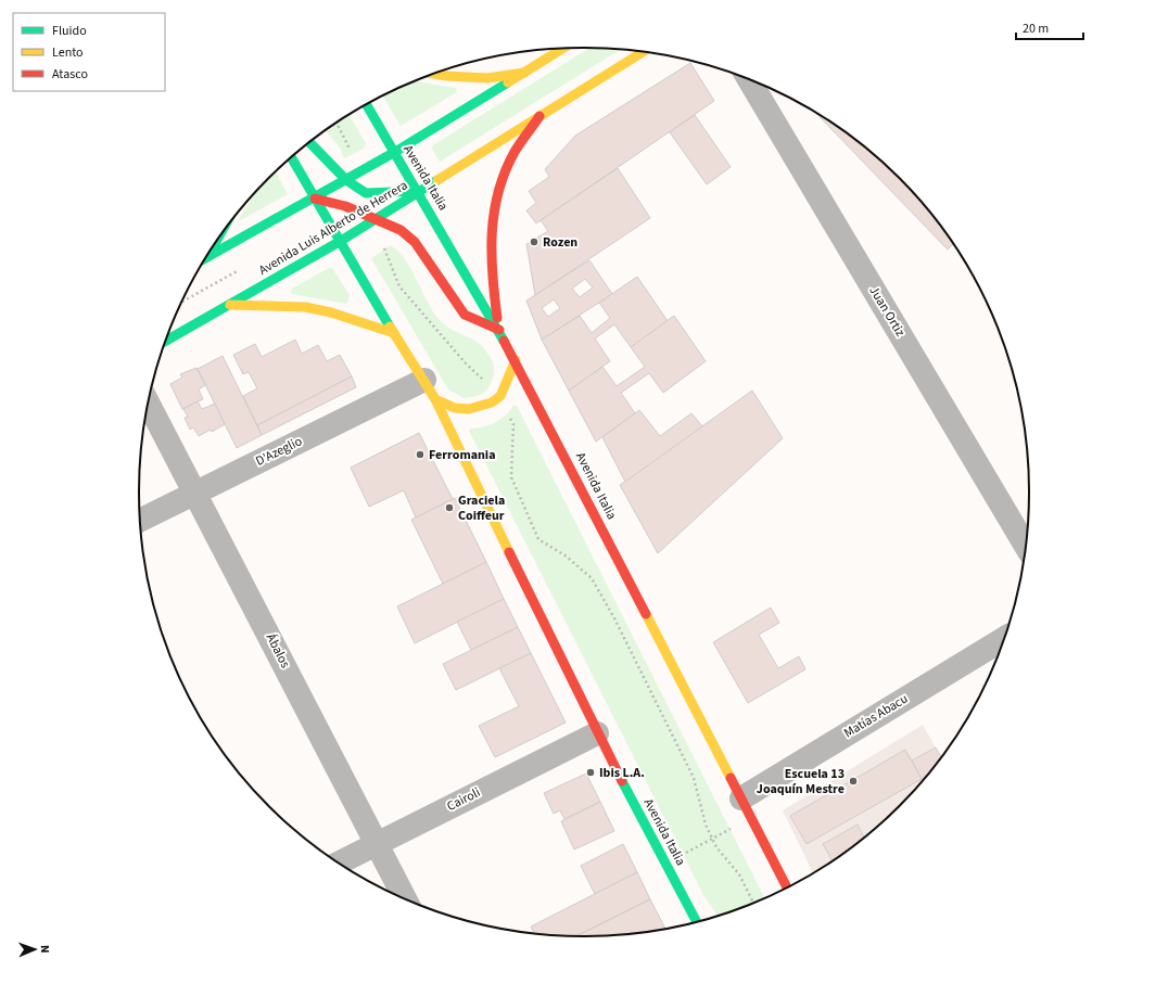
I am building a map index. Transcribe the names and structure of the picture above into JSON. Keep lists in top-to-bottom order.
{
  "streets": {
    "main road": ["Avenida Italia", "Avenida Luis Alberto de Herrera"],
    "street": [
      "Juan Ortiz",
      "D'Azeglio",
      "Ábalos",
      "Matías Abacu",
      "Cairoli"
    ]
  },
  "crossings": [
    ["Avenida Italia", "Avenida Luis Alberto de Herrera"],
    ["Avenida Italia", "D'Azeglio"],
    ["Avenida Italia", "Matías Abacu"],
    ["Avenida Italia", "Cairoli"],
    ["D'Azeglio", "Ábalos"],
    ["Ábalos", "Cairoli"]
  ],
  "places": [
    "Rozen",
    "Ferromania",
    "Graciela Coiffeur",
    "Ibis L.A.",
    "Escuela 13 Joaquín Mestre"
  ],
  "legend": ["Fluido", "Lento", "Atasco"],
  "scale_bar": "20 m",
  "north": "right"
}
